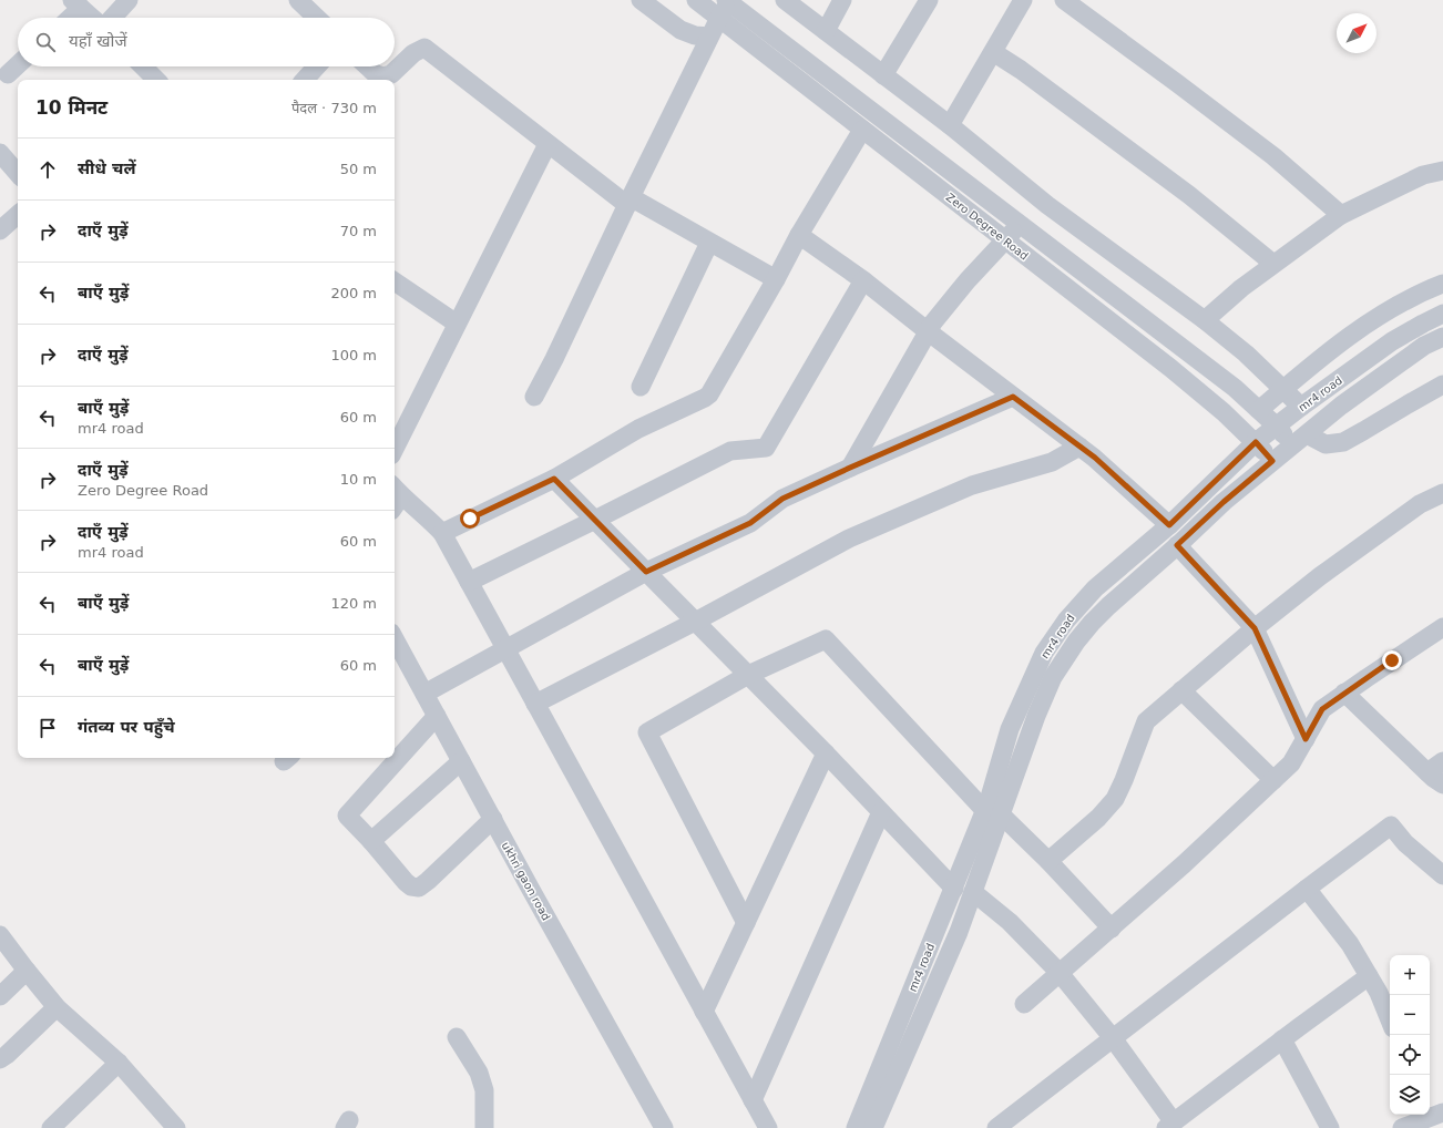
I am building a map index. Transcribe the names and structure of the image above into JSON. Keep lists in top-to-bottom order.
{
  "streets": {
    "street": ["Zero Degree Road", "mr4 road", "ukhri gaon road"]
  },
  "crossings": [
    ["Zero Degree Road", "mr4 road"]
  ],
  "north": "top right",
  "page": {
    "search": "यहाँ खोजें",
    "heading": ["10 मिनट", "पैदल · 730 m"],
    "list": [
      ["सीधे चलें", "50 m"],
      ["दाएँ मुड़ें", "70 m"],
      ["बाएँ मुड़ें", "200 m"],
      ["दाएँ मुड़ें", "100 m"],
      ["बाएँ मुड़ें", "mr4 road", "60 m"],
      ["दाएँ मुड़ें", "Zero Degree Road", "10 m"],
      ["दाएँ मुड़ें", "mr4 road", "60 m"],
      ["बाएँ मुड़ें", "120 m"],
      ["बाएँ मुड़ें", "60 m"],
      "गंतव्य पर पहुँचे"
    ],
    "map_buttons": ["+", "−"]
  }
}
